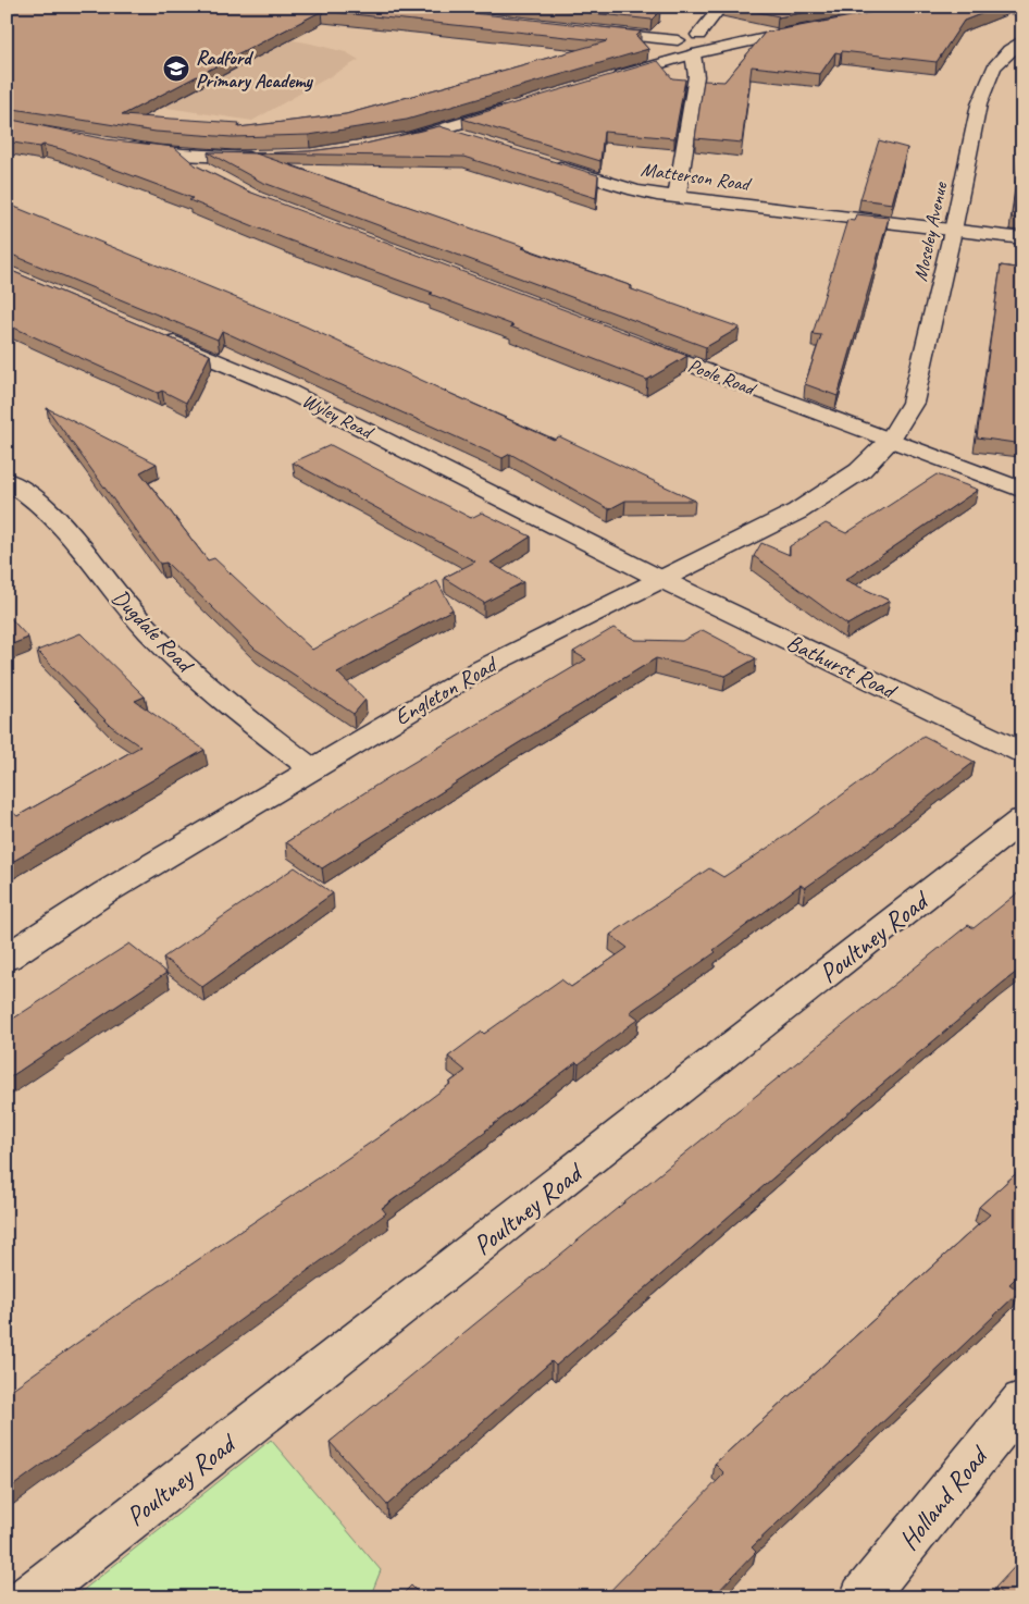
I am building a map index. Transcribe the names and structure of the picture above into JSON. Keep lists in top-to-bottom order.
{
  "streets": {
    "street": [
      "Matterson Road",
      "Moseley Avenue",
      "Poole Road",
      "Wyley Road",
      "Dugdale Road",
      "Bathurst Road",
      "Engleton Road",
      "Poultney Road",
      "Holland Road"
    ]
  },
  "crossings": [
    ["Matterson Road", "Moseley Avenue"],
    ["Moseley Avenue", "Poole Road"],
    ["Moseley Avenue", "Engleton Road"],
    ["Poole Road", "Engleton Road"],
    ["Wyley Road", "Bathurst Road"],
    ["Wyley Road", "Engleton Road"],
    ["Dugdale Road", "Engleton Road"],
    ["Bathurst Road", "Engleton Road"]
  ],
  "places": {
    "school or university": ["Radford Primary Academy"]
  }
}
